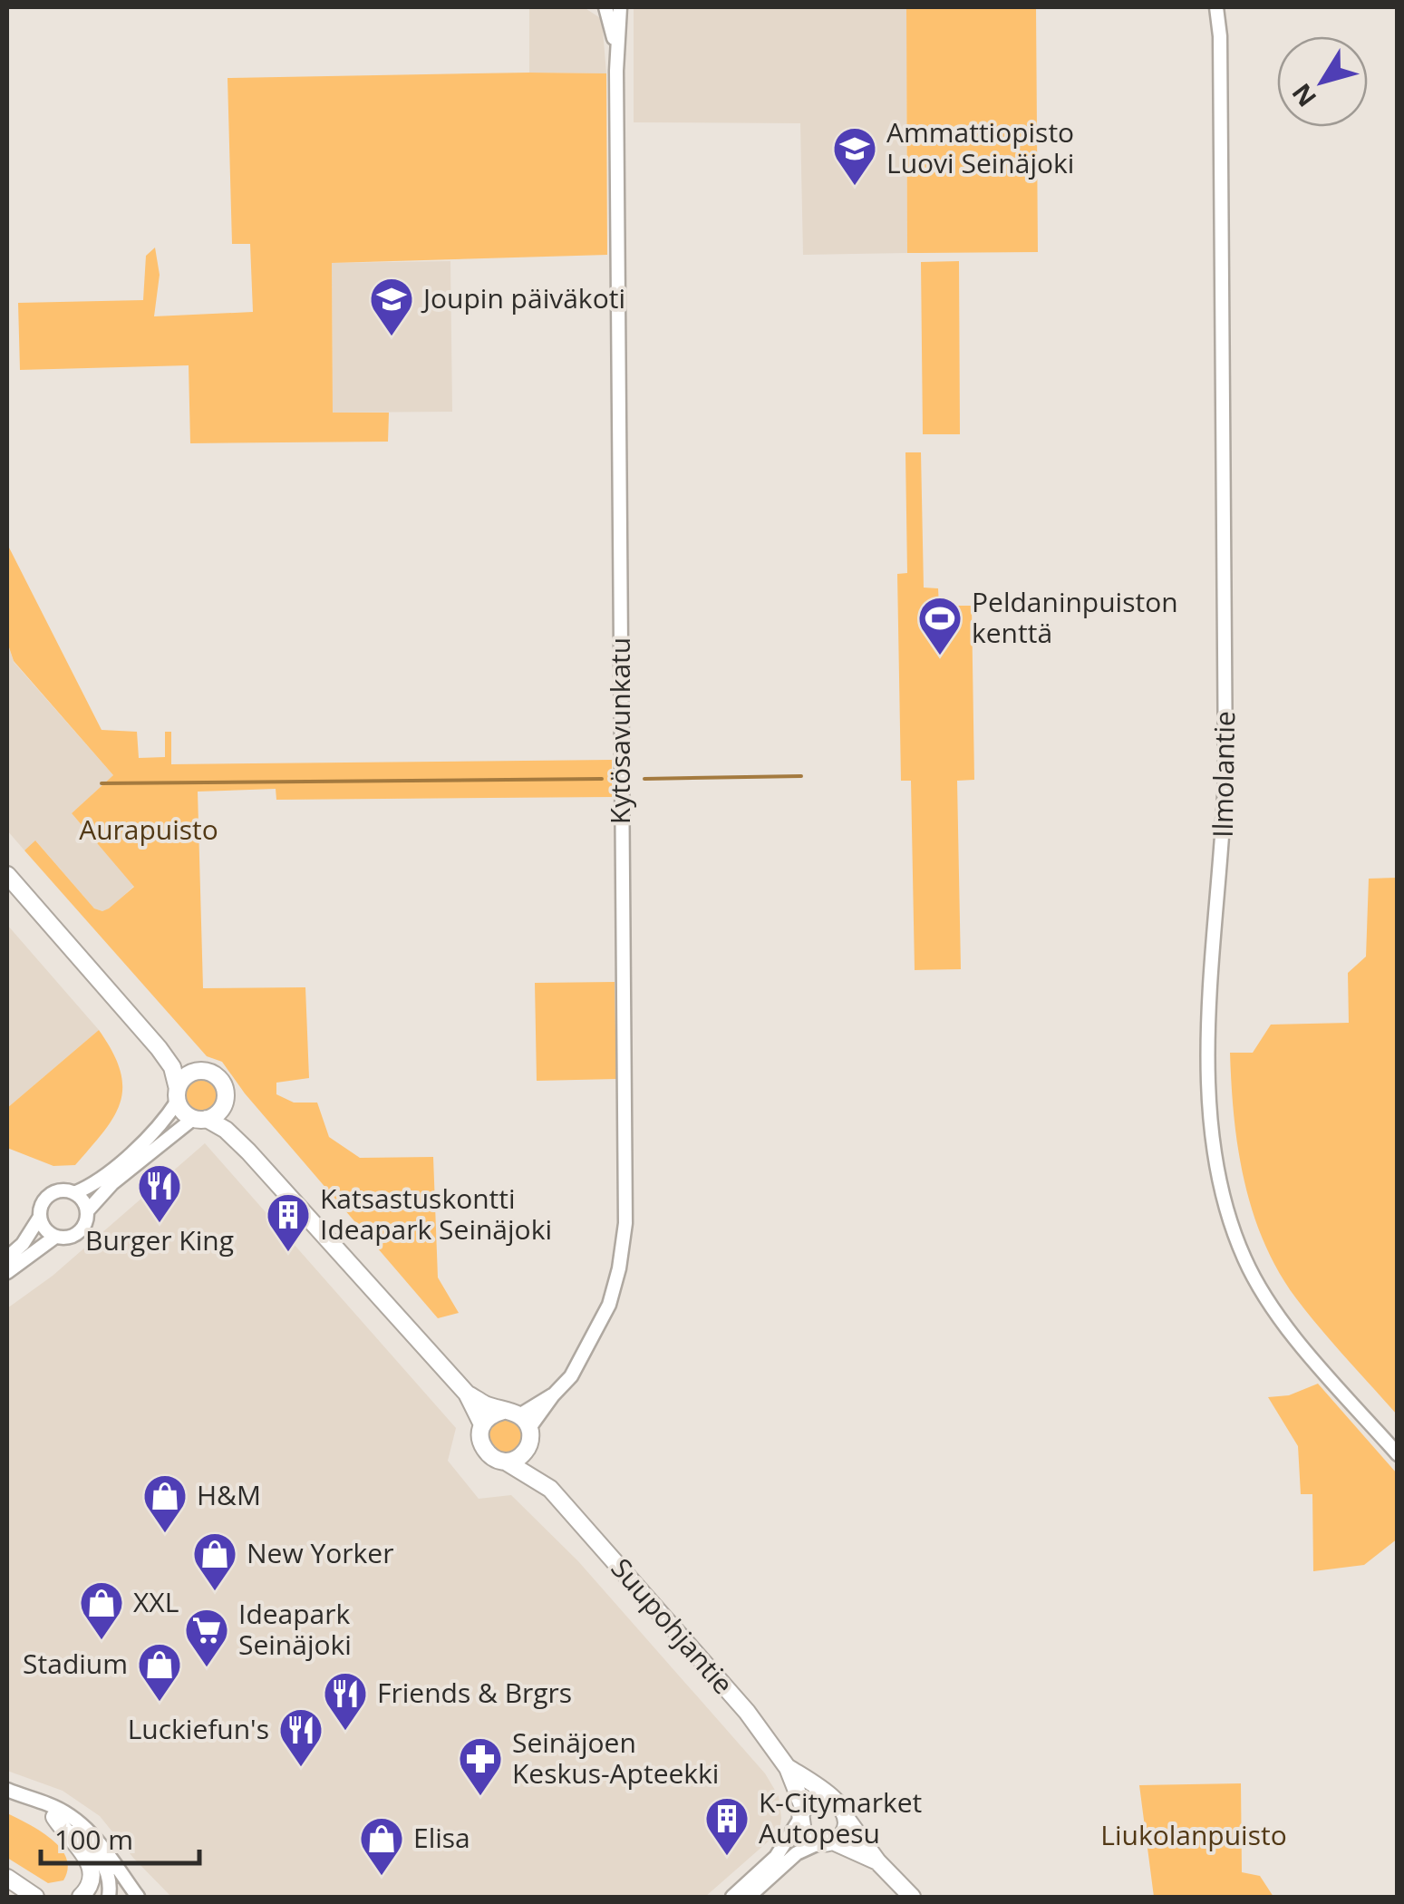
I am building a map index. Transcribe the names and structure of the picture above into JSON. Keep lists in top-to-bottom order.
{
  "streets": {
    "main road": ["Suupohjantie"],
    "street": ["Kytösavunkatu", "Ilmolantie"]
  },
  "crossings": [
    ["Kytösavunkatu", "Suupohjantie"]
  ],
  "parks": ["Aurapuisto", "Liukolanpuisto"],
  "places": {
    "school or university": ["Ammattiopisto Luovi Seinäjoki", "Joupin päiväkoti"],
    "sports": ["Peldaninpuiston kenttä"],
    "restaurant": ["Burger King", "Friends & Brgrs", "Luckiefun's"],
    "building": ["Katsastuskontti Ideapark Seinäjoki", "K-Citymarket Autopesu"],
    "shop": [
      "H&M",
      "New Yorker",
      "XXL",
      "Stadium",
      "Elisa"
    ],
    "supermarket": ["Ideapark Seinäjoki"],
    "pharmacy": ["Seinäjoen Keskus-Apteekki"]
  },
  "scale_bar": "100 m",
  "north": "bottom left"
}
